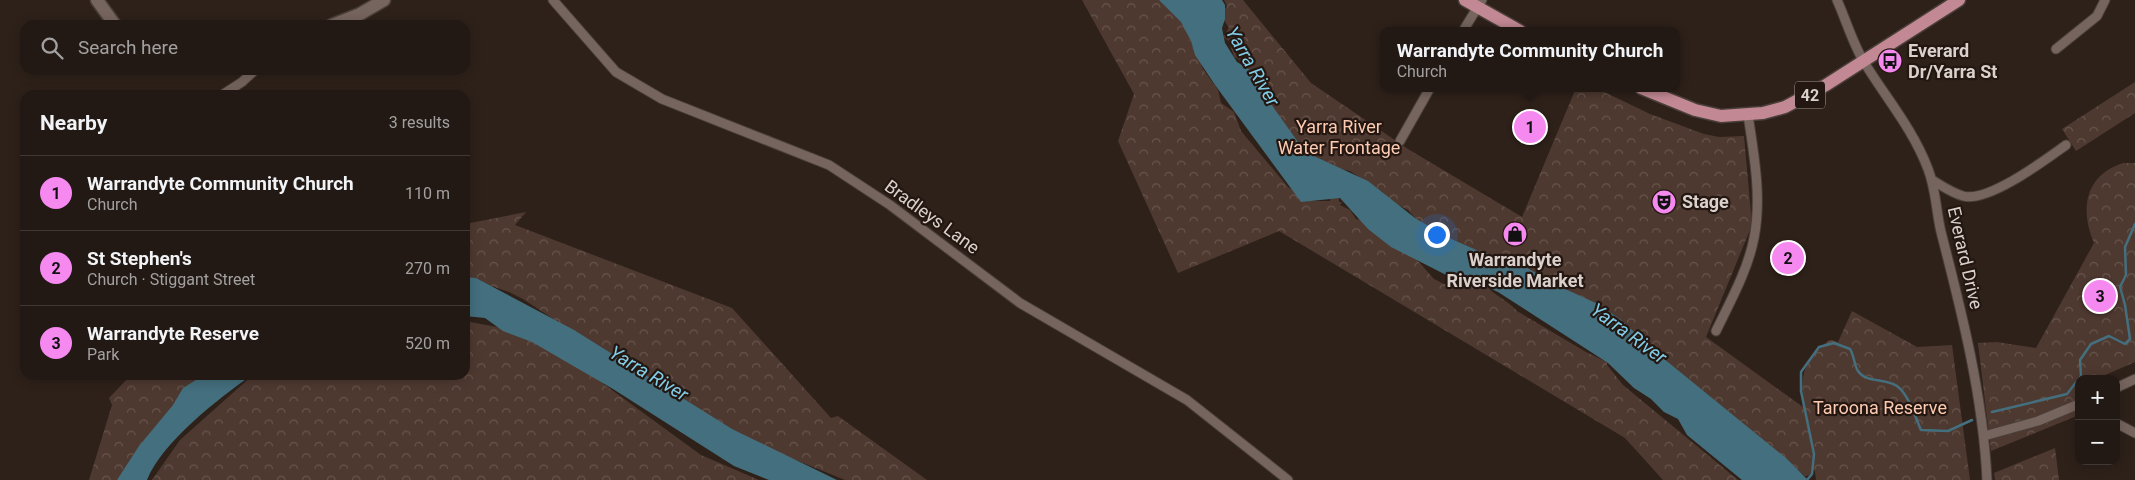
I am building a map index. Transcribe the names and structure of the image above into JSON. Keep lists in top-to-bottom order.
{
  "streets": {
    "main road": ["42"],
    "street": ["Bradleys Lane", "Everard Drive"]
  },
  "crossings": [
    ["42", "Everard Drive"]
  ],
  "water": ["Yarra River"],
  "parks": ["Yarra River Water Frontage", "Taroona Reserve"],
  "places": {
    "bus stop": ["Everard Dr/Yarra St"],
    "theatre": ["Stage"],
    "shop": ["Warrandyte Riverside Market"]
  },
  "page": {
    "search": "Search here",
    "popup": ["Warrandyte Community Church", "Church"],
    "heading": ["Nearby", "3 results"],
    "pins": ["1", "2", "3"],
    "list": [
      {
        "mark": "1",
        "name": "Warrandyte Community Church",
        "note": "Church",
        "value": "110 m"
      },
      {
        "mark": "2",
        "name": "St Stephen's",
        "note": "Church · Stiggant Street",
        "value": "270 m"
      },
      {
        "mark": "3",
        "name": "Warrandyte Reserve",
        "note": "Park",
        "value": "520 m"
      }
    ],
    "map_buttons": ["+", "−"]
  }
}
